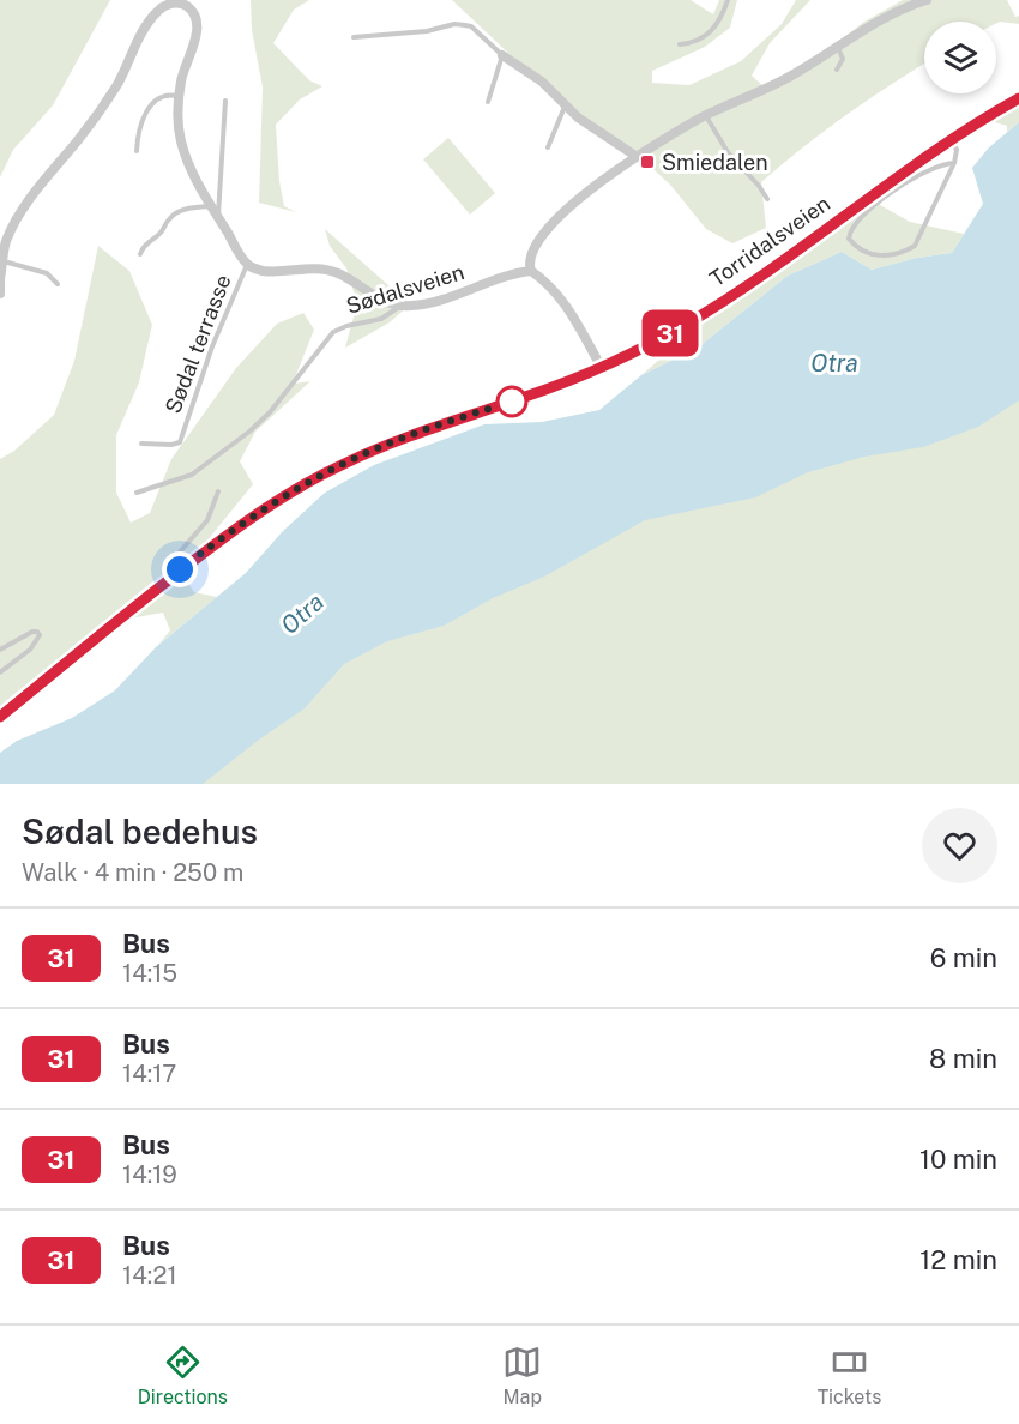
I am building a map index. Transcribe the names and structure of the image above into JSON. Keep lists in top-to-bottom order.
{
  "streets": {
    "main road": ["Torridalsveien"],
    "street": ["Sødalsveien", "Sødal terrasse"]
  },
  "crossings": [
    ["Sødalsveien", "Sødal terrasse"]
  ],
  "water": ["Otra"],
  "places": {
    "transit": ["Smiedalen"]
  },
  "lines": ["bus line 31"],
  "page": {
    "on_map": "31",
    "heading": ["Sødal bedehus", "Walk · 4 min · 250 m"],
    "list": [
      {
        "mark": "31",
        "name": "Bus",
        "note": "14:15",
        "value": "6 min"
      },
      {
        "mark": "31",
        "name": "Bus",
        "note": "14:17",
        "value": "8 min"
      },
      {
        "mark": "31",
        "name": "Bus",
        "note": "14:19",
        "value": "10 min"
      },
      {
        "mark": "31",
        "name": "Bus",
        "note": "14:21",
        "value": "12 min"
      }
    ],
    "tabs": ["Directions", "Map", "Tickets"]
  }
}
